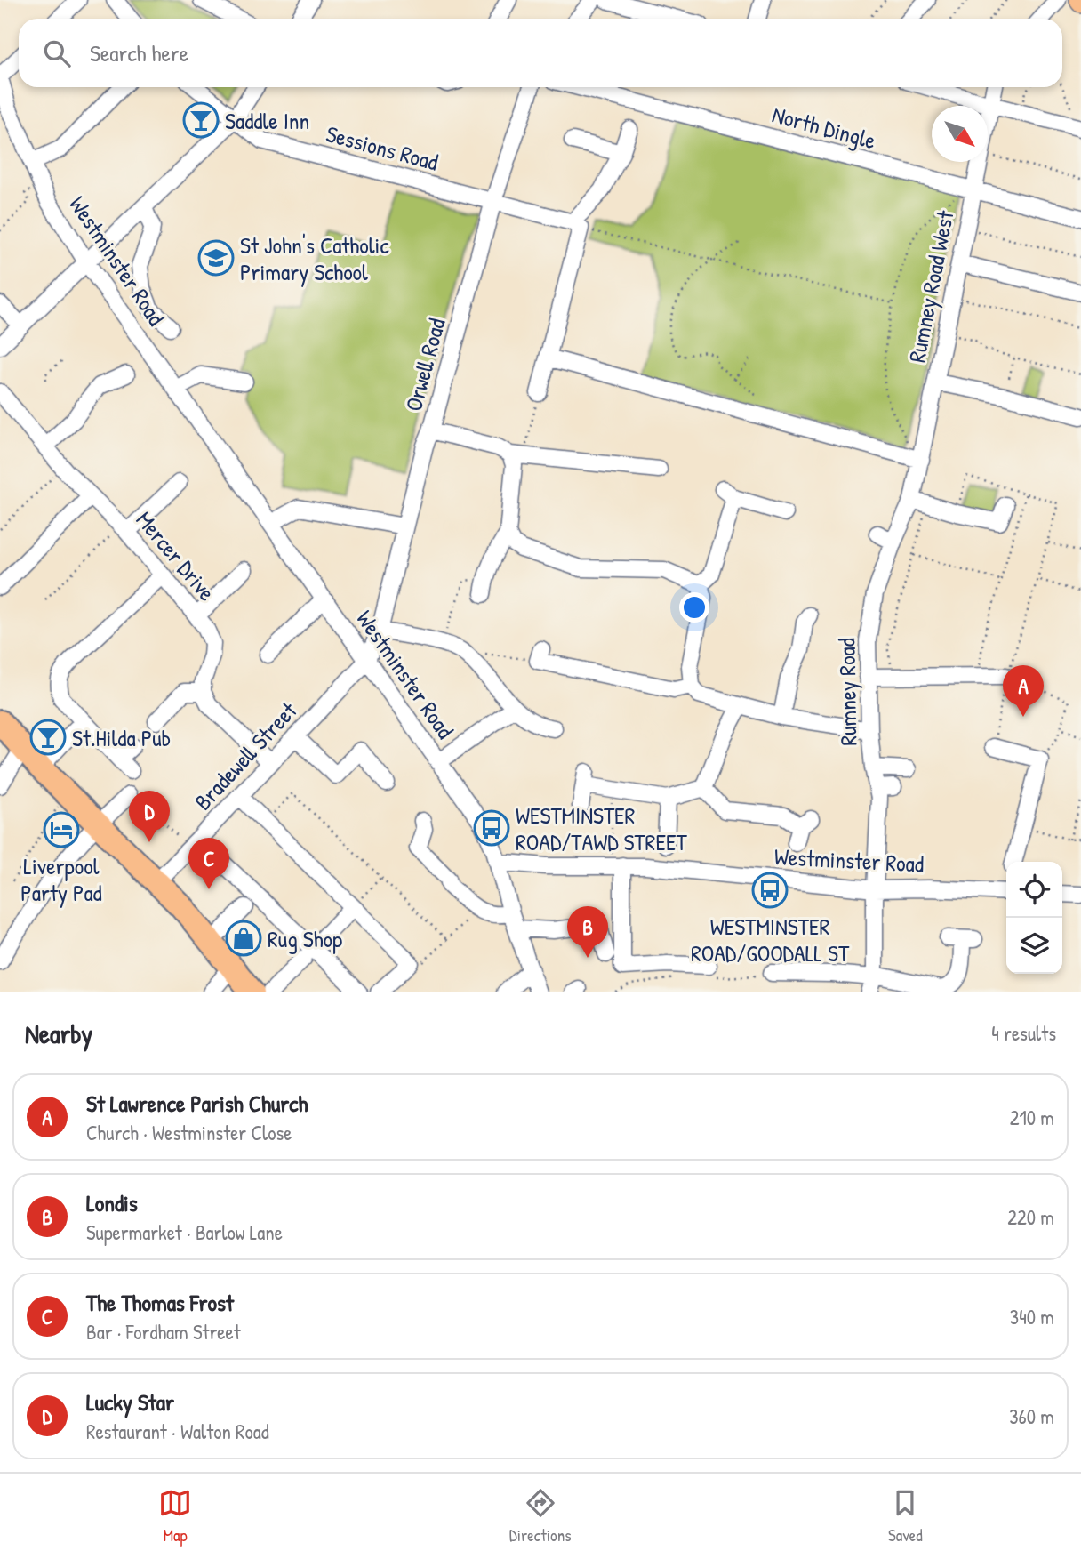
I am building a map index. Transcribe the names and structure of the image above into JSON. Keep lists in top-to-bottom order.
{
  "streets": {
    "street": [
      "North Dingle",
      "Sessions Road",
      "Westminster Road",
      "Rumney Road West",
      "Orwell Road",
      "Mercer Drive",
      "Rumney Road",
      "Bradewell Street"
    ]
  },
  "crossings": [
    ["North Dingle", "Rumney Road West"],
    ["Sessions Road", "Orwell Road"],
    ["Westminster Road", "Orwell Road"],
    ["Westminster Road", "Rumney Road"],
    ["Westminster Road", "Bradewell Street"],
    ["Rumney Road West", "Rumney Road"],
    ["Orwell Road", "Bradewell Street"]
  ],
  "places": {
    "bar": ["Saddle Inn", "St.Hilda Pub"],
    "school or university": ["St John's Catholic Primary School"],
    "bus stop": ["WESTMINSTER ROAD/TAWD STREET", "WESTMINSTER ROAD/GOODALL ST"],
    "hotel": ["Liverpool Party Pad"],
    "shop": ["Rug Shop"]
  },
  "north": "bottom right",
  "page": {
    "search": "Search here",
    "pins": [
      "A",
      "D",
      "C",
      "B"
    ],
    "heading": ["Nearby", "4 results"],
    "list": [
      {
        "mark": "A",
        "name": "St Lawrence Parish Church",
        "note": "Church · Westminster Close",
        "value": "210 m"
      },
      {
        "mark": "B",
        "name": "Londis",
        "note": "Supermarket · Barlow Lane",
        "value": "220 m"
      },
      {
        "mark": "C",
        "name": "The Thomas Frost",
        "note": "Bar · Fordham Street",
        "value": "340 m"
      },
      {
        "mark": "D",
        "name": "Lucky Star",
        "note": "Restaurant · Walton Road",
        "value": "360 m"
      }
    ],
    "nav": ["Map", "Directions", "Saved"]
  }
}
